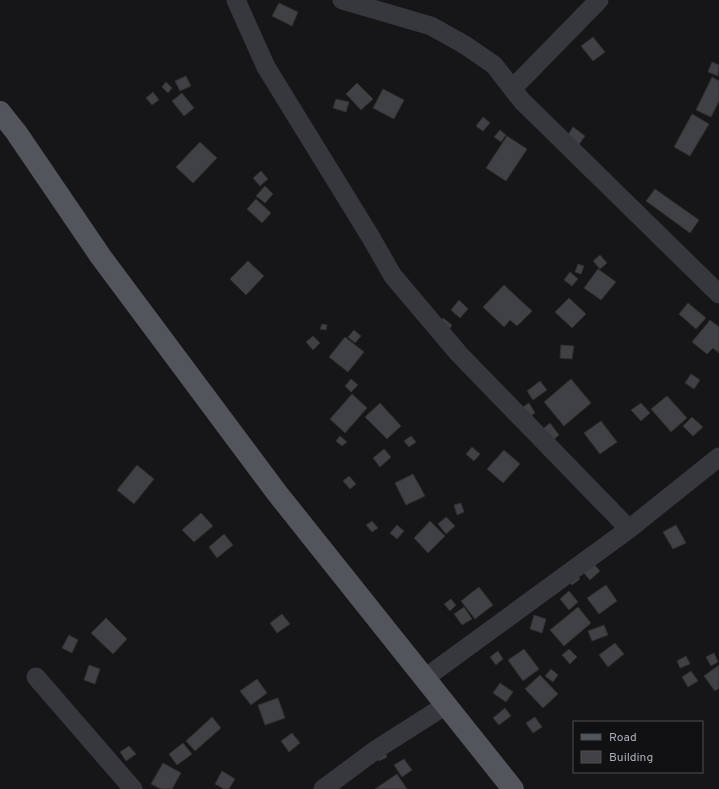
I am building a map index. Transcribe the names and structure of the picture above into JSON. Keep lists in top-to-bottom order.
{
  "legend": ["Road", "Building"]
}
